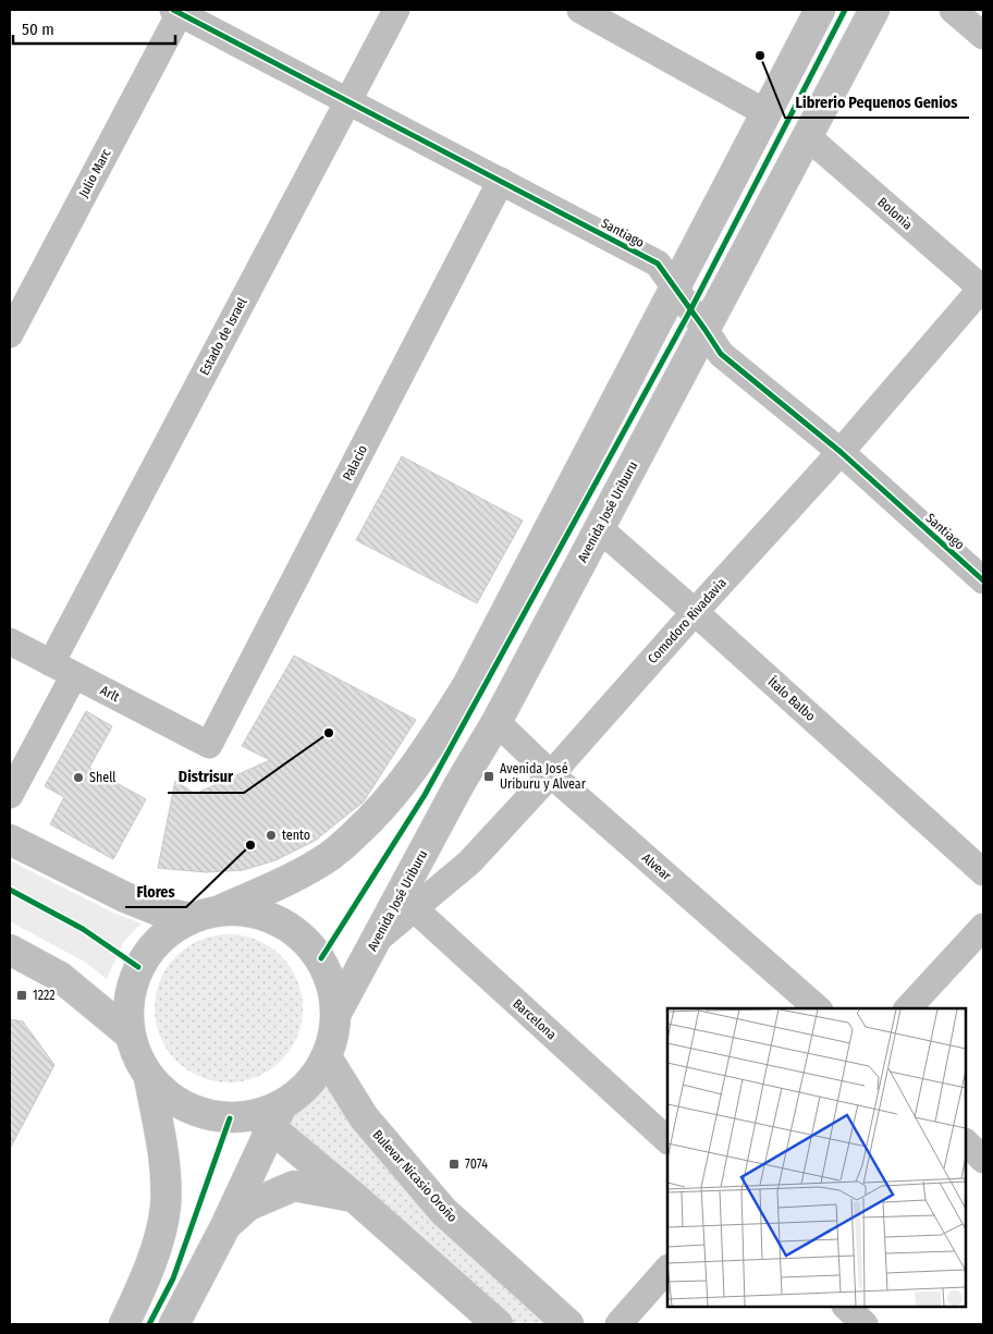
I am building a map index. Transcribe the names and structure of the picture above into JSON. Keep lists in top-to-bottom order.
{
  "streets": {
    "main road": ["Avenida José Uriburu", "Bulevar Nicasio Oroño"],
    "street": [
      "Julio Marc",
      "Bolonia",
      "Santiago",
      "Estado de Israel",
      "Palacio",
      "Comodoro Rivadavia",
      "Arlt",
      "Ítalo Balbo",
      "Alvear",
      "Barcelona"
    ]
  },
  "crossings": [
    ["Julio Marc", "Santiago"],
    ["Bolonia", "Avenida José Uriburu"],
    ["Bolonia", "Comodoro Rivadavia"],
    ["Santiago", "Estado de Israel"],
    ["Santiago", "Palacio"],
    ["Santiago", "Avenida José Uriburu"],
    ["Santiago", "Comodoro Rivadavia"],
    ["Estado de Israel", "Arlt"],
    ["Palacio", "Arlt"],
    ["Avenida José Uriburu", "Comodoro Rivadavia"],
    ["Avenida José Uriburu", "Ítalo Balbo"],
    ["Avenida José Uriburu", "Alvear"],
    ["Avenida José Uriburu", "Barcelona"],
    ["Comodoro Rivadavia", "Ítalo Balbo"],
    ["Comodoro Rivadavia", "Alvear"],
    ["Comodoro Rivadavia", "Barcelona"]
  ],
  "places": {
    "other": [
      "Librerio Pequenos Genios",
      "Distrisur",
      "Shell",
      "tento",
      "Flores"
    ],
    "transit": ["Avenida José Uriburu y Alvear", "1222", "7074"]
  },
  "scale_bar": "50 m"
}
